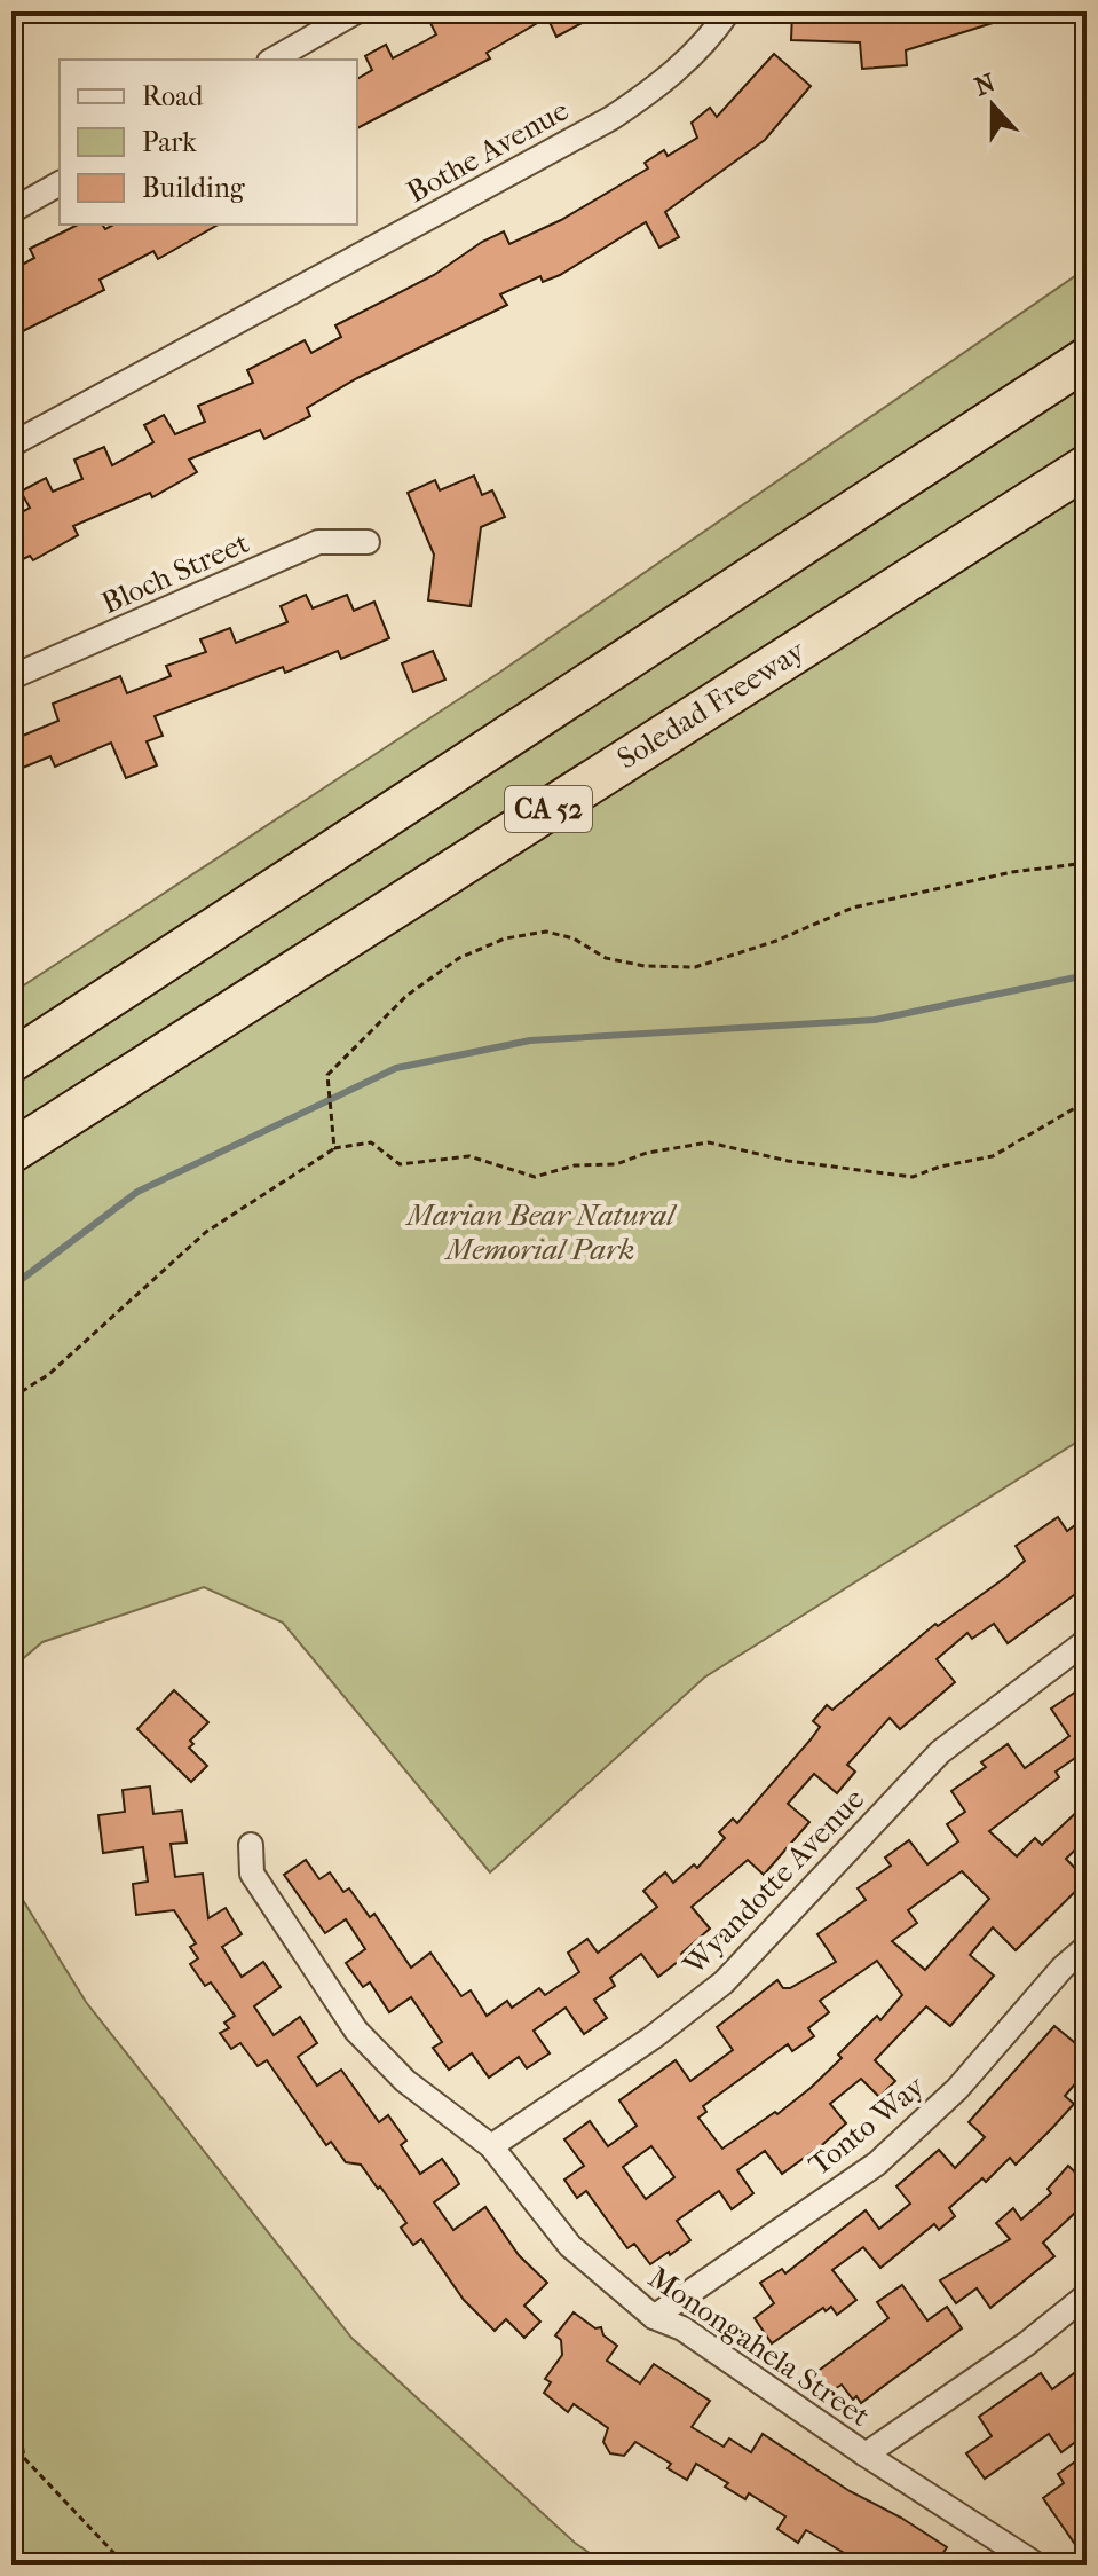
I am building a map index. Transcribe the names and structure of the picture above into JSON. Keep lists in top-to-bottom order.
{
  "streets": {
    "highway": ["Soledad Freeway", "CA 52"],
    "street": [
      "Bothe Avenue",
      "Bloch Street",
      "Wyandotte Avenue",
      "Tonto Way",
      "Monongahela Street"
    ]
  },
  "crossings": [
    ["Wyandotte Avenue", "Monongahela Street"],
    ["Tonto Way", "Monongahela Street"]
  ],
  "parks": ["Marian Bear Natural Memorial Park"],
  "legend": ["Road", "Park", "Building"],
  "north": "top"
}
